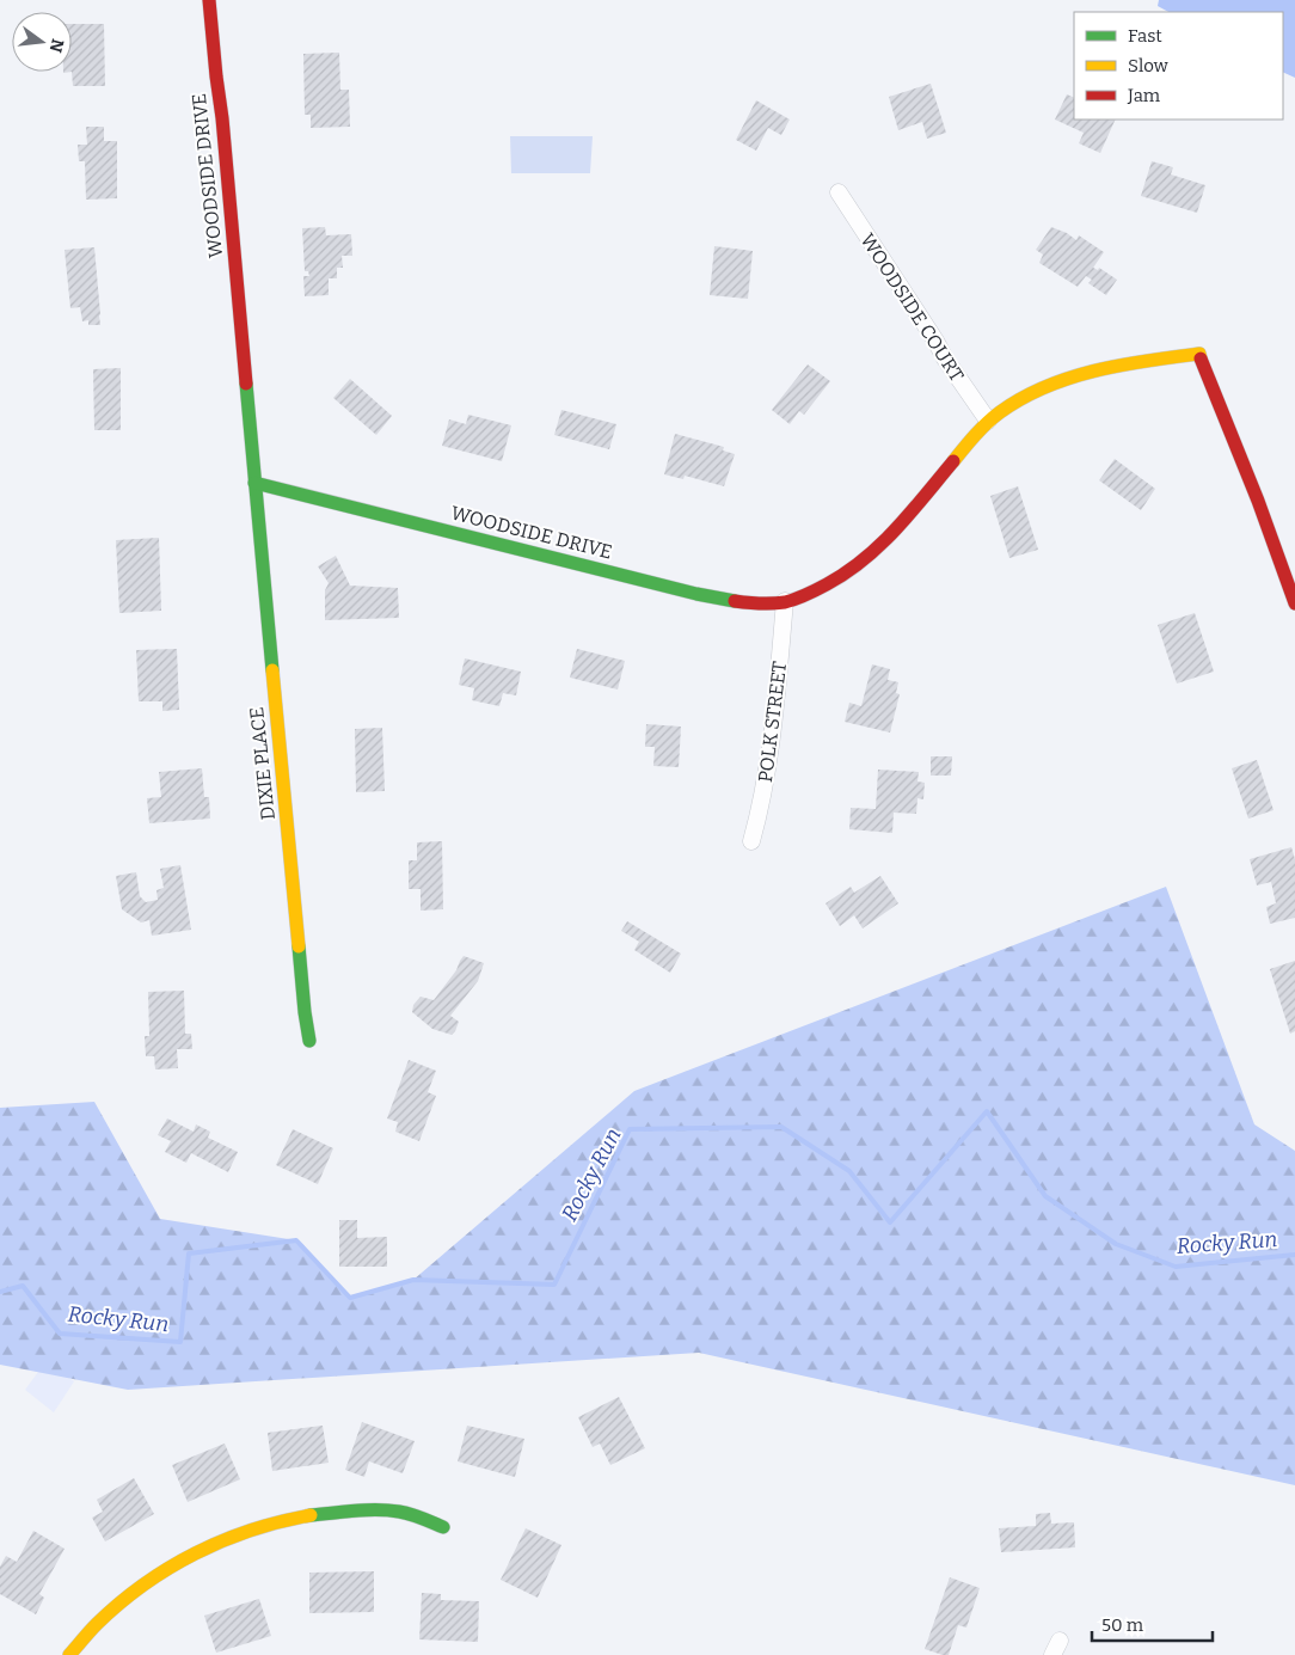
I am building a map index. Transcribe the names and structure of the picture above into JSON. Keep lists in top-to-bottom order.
{
  "streets": {
    "street": [
      "WOODSIDE DRIVE",
      "WOODSIDE COURT",
      "POLK STREET",
      "DIXIE PLACE"
    ]
  },
  "crossings": [
    ["WOODSIDE DRIVE", "WOODSIDE COURT"],
    ["WOODSIDE DRIVE", "POLK STREET"],
    ["WOODSIDE DRIVE", "DIXIE PLACE"]
  ],
  "water": ["Rocky Run"],
  "legend": ["Fast", "Slow", "Jam"],
  "scale_bar": "50 m",
  "north": "right"
}
